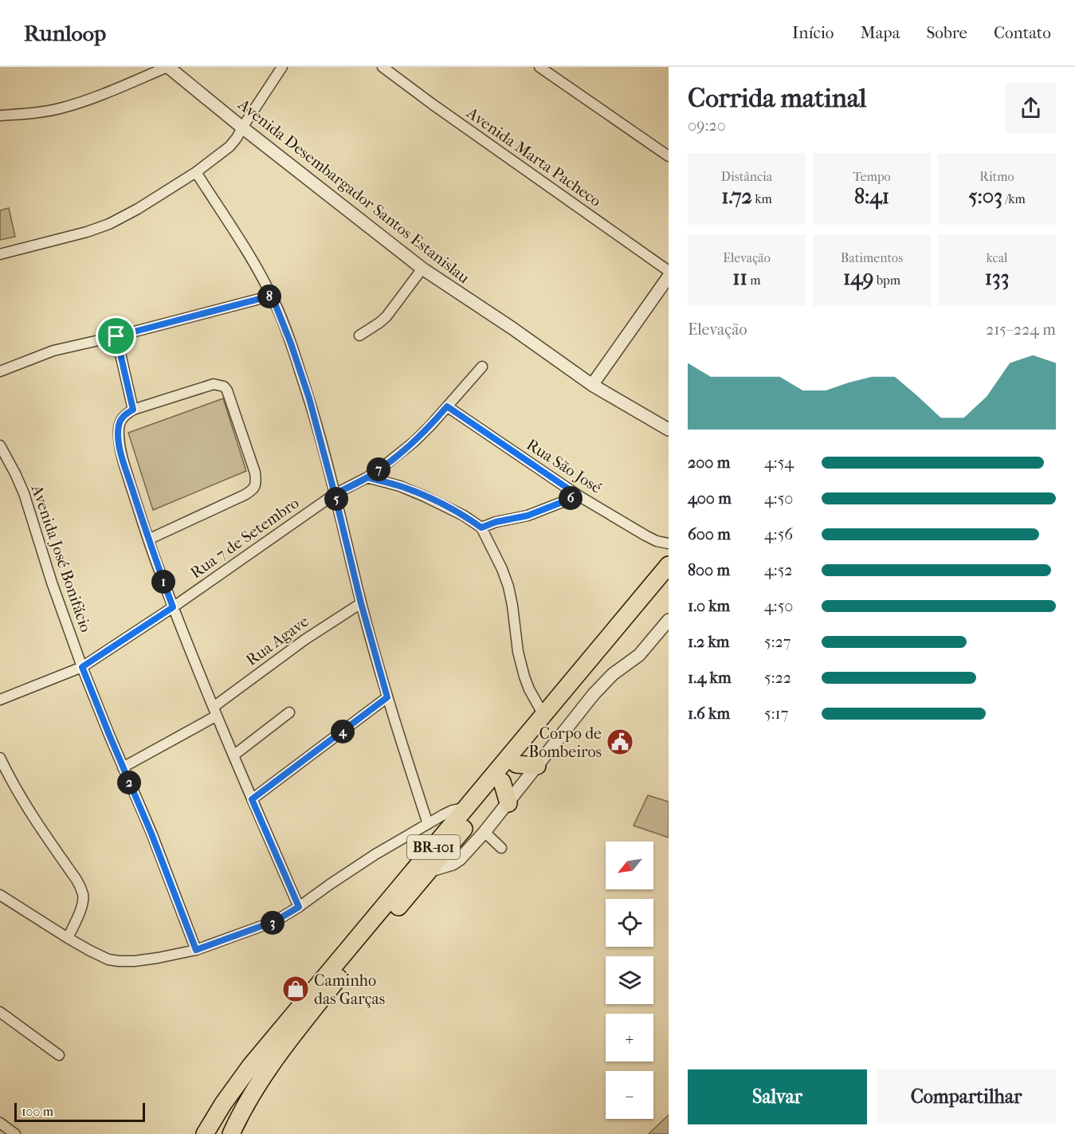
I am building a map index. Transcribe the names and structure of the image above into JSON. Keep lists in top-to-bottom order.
{
  "streets": {
    "highway": ["BR-101"],
    "street": [
      "Avenida Marta Pacheco",
      "Avenida Desembargador Santos Estanislau",
      "Rua São José",
      "Rua 7 de Setembro",
      "Avenida José Bonifácio",
      "Rua Agave"
    ]
  },
  "crossings": [
    ["Rua São José", "Rua 7 de Setembro"],
    ["Rua 7 de Setembro", "Avenida José Bonifácio"],
    ["Avenida José Bonifácio", "Rua Agave"]
  ],
  "places": {
    "public building": ["Corpo de Bombeiros"],
    "shop": ["Caminho das Garças"]
  },
  "scale_bar": "100 m",
  "north": "bottom left",
  "page": {
    "header": "Runloop",
    "nav": [
      "Início",
      "Mapa",
      "Sobre",
      "Contato"
    ],
    "heading": ["Corrida matinal", "09:20"],
    "stats": [
      ["Distância", "1.72 km"],
      ["Tempo", "8:41"],
      ["Ritmo", "5:03 /km"],
      ["Elevação", "11 m"],
      ["Batimentos", "149 bpm"],
      ["kcal", "133"]
    ],
    "pins": [
      "8",
      "7",
      "6",
      "5",
      "1",
      "4",
      "2",
      "3"
    ],
    "chart": ["Elevação", "215–224 m"],
    "list": [
      {
        "name": "200 m",
        "note": "4:54"
      },
      {
        "name": "400 m",
        "note": "4:50"
      },
      {
        "name": "600 m",
        "note": "4:56"
      },
      {
        "name": "800 m",
        "note": "4:52"
      },
      {
        "name": "1.0 km",
        "note": "4:50"
      },
      {
        "name": "1.2 km",
        "note": "5:27"
      },
      {
        "name": "1.4 km",
        "note": "5:22"
      },
      {
        "name": "1.6 km",
        "note": "5:17"
      }
    ],
    "map_buttons": ["+", "−"],
    "buttons": ["Salvar", "Compartilhar"],
    "scale": "100 m"
  }
}
